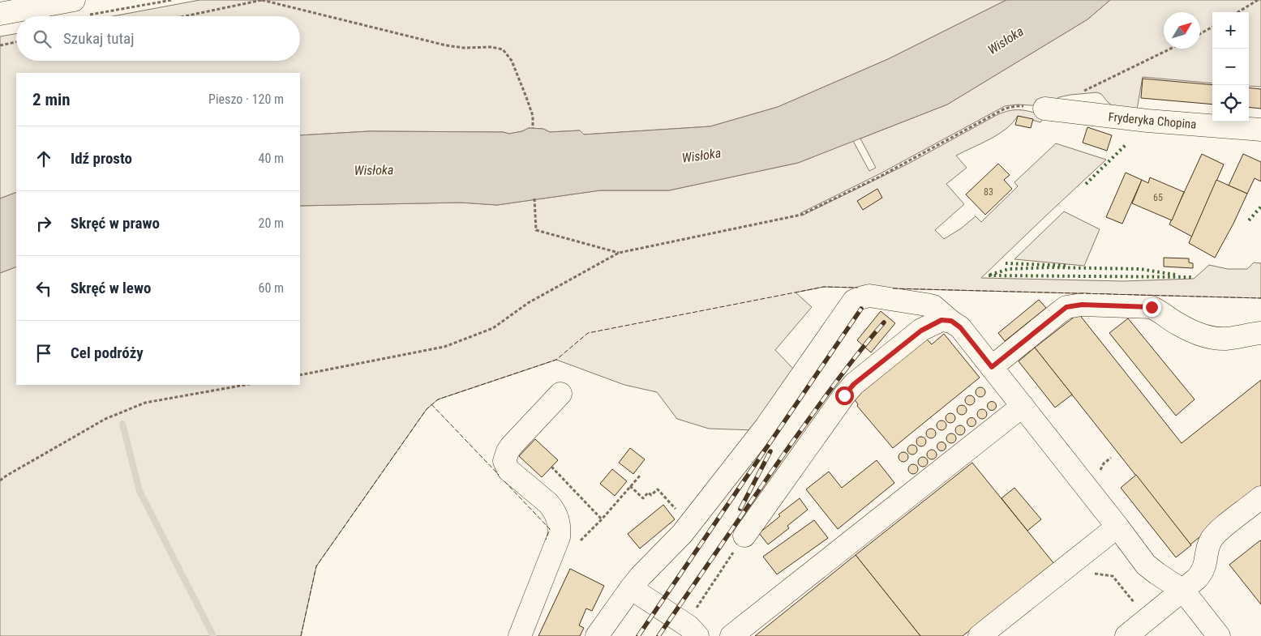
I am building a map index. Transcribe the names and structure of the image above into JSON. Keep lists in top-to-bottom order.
{
  "streets": {
    "street": ["Fryderyka Chopina"]
  },
  "water": ["Wisłoka"],
  "house_numbers": ["83", "65"],
  "north": "top right",
  "page": {
    "map_buttons": ["+", "−"],
    "search": "Szukaj tutaj",
    "heading": ["2 min", "Pieszo · 120 m"],
    "list": [
      ["Idź prosto", "40 m"],
      ["Skręć w prawo", "20 m"],
      ["Skręć w lewo", "60 m"],
      "Cel podróży"
    ]
  }
}
